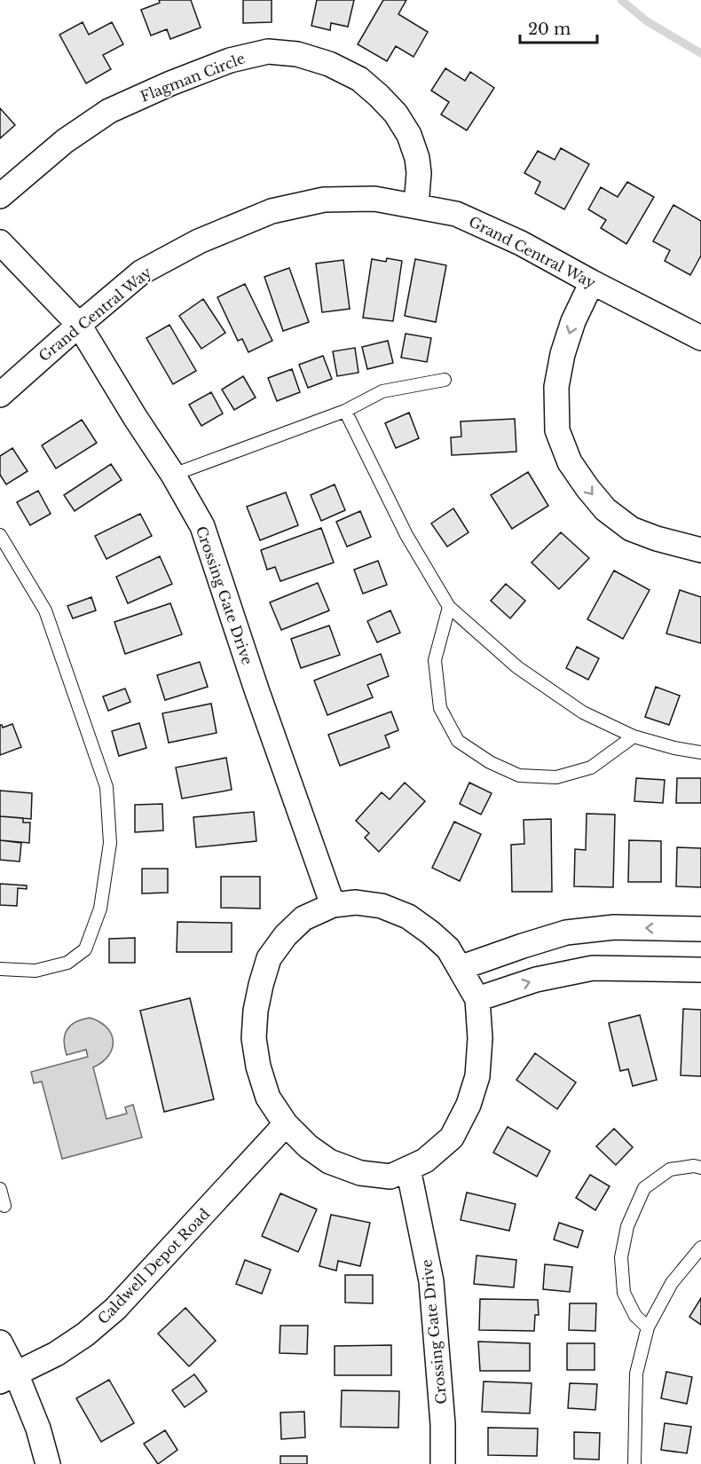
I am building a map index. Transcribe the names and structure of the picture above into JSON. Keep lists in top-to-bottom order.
{
  "streets": {
    "street": [
      "Flagman Circle",
      "Grand Central Way",
      "Crossing Gate Drive",
      "Caldwell Depot Road"
    ]
  },
  "crossings": [
    ["Flagman Circle", "Grand Central Way"],
    ["Grand Central Way", "Crossing Gate Drive"]
  ],
  "scale_bar": "20 m"
}
